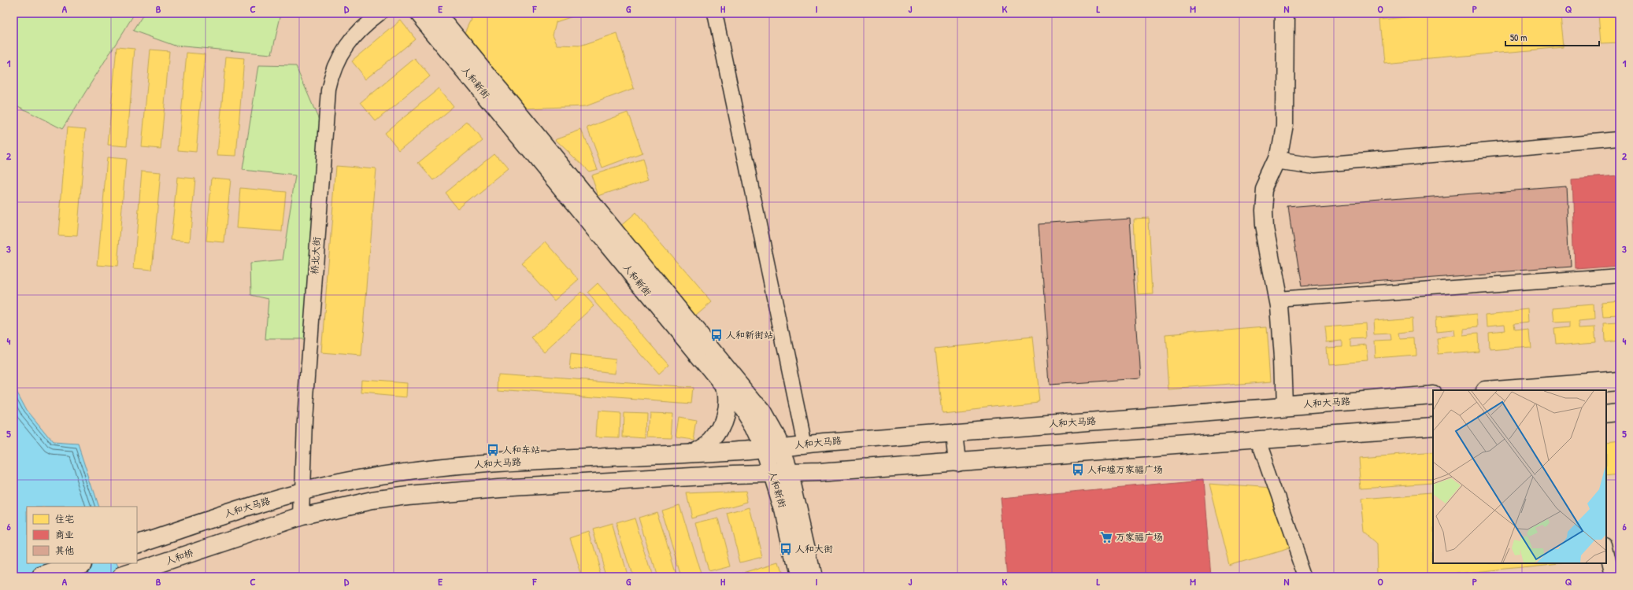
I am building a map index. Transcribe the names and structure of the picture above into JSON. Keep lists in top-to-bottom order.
{
  "streets": {
    "main road": ["人和新街", "人和大马路", "人和桥"],
    "street": ["桥北大街"]
  },
  "crossings": [
    ["人和新街", "人和大马路"],
    ["桥北大街", "人和大马路"],
    ["桥北大街", "人和桥"]
  ],
  "places": {
    "bus stop": [
      "人和新街站",
      "人和车站",
      "人和墟万家福广场",
      "人和大街"
    ],
    "supermarket": ["万家福广场"]
  },
  "legend": ["住宅", "商业", "其他"],
  "scale_bar": "50 m",
  "grid": {
    "columns": [
      "A",
      "B",
      "C",
      "D",
      "E",
      "F",
      "G",
      "H",
      "I",
      "J",
      "K",
      "L",
      "M",
      "N",
      "O",
      "P",
      "Q"
    ],
    "rows": [
      "1",
      "2",
      "3",
      "4",
      "5",
      "6"
    ]
  }
}
